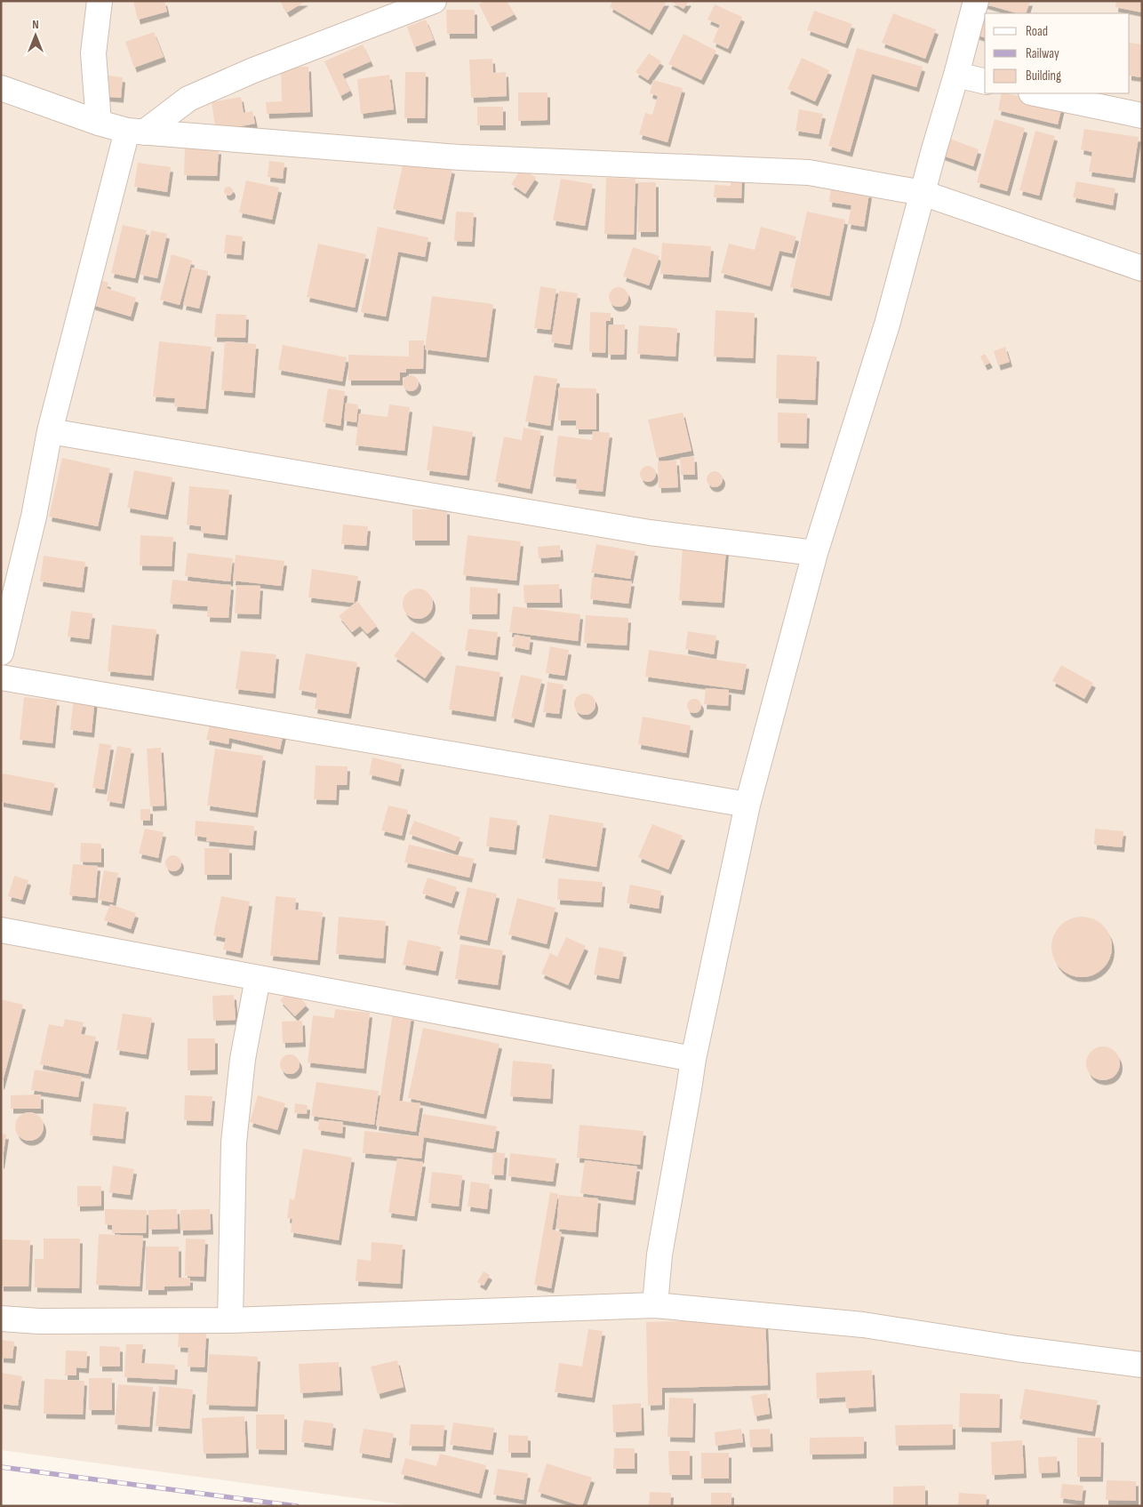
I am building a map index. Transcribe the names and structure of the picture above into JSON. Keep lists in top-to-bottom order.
{
  "legend": ["Road", "Railway", "Building"],
  "north": "top"
}
